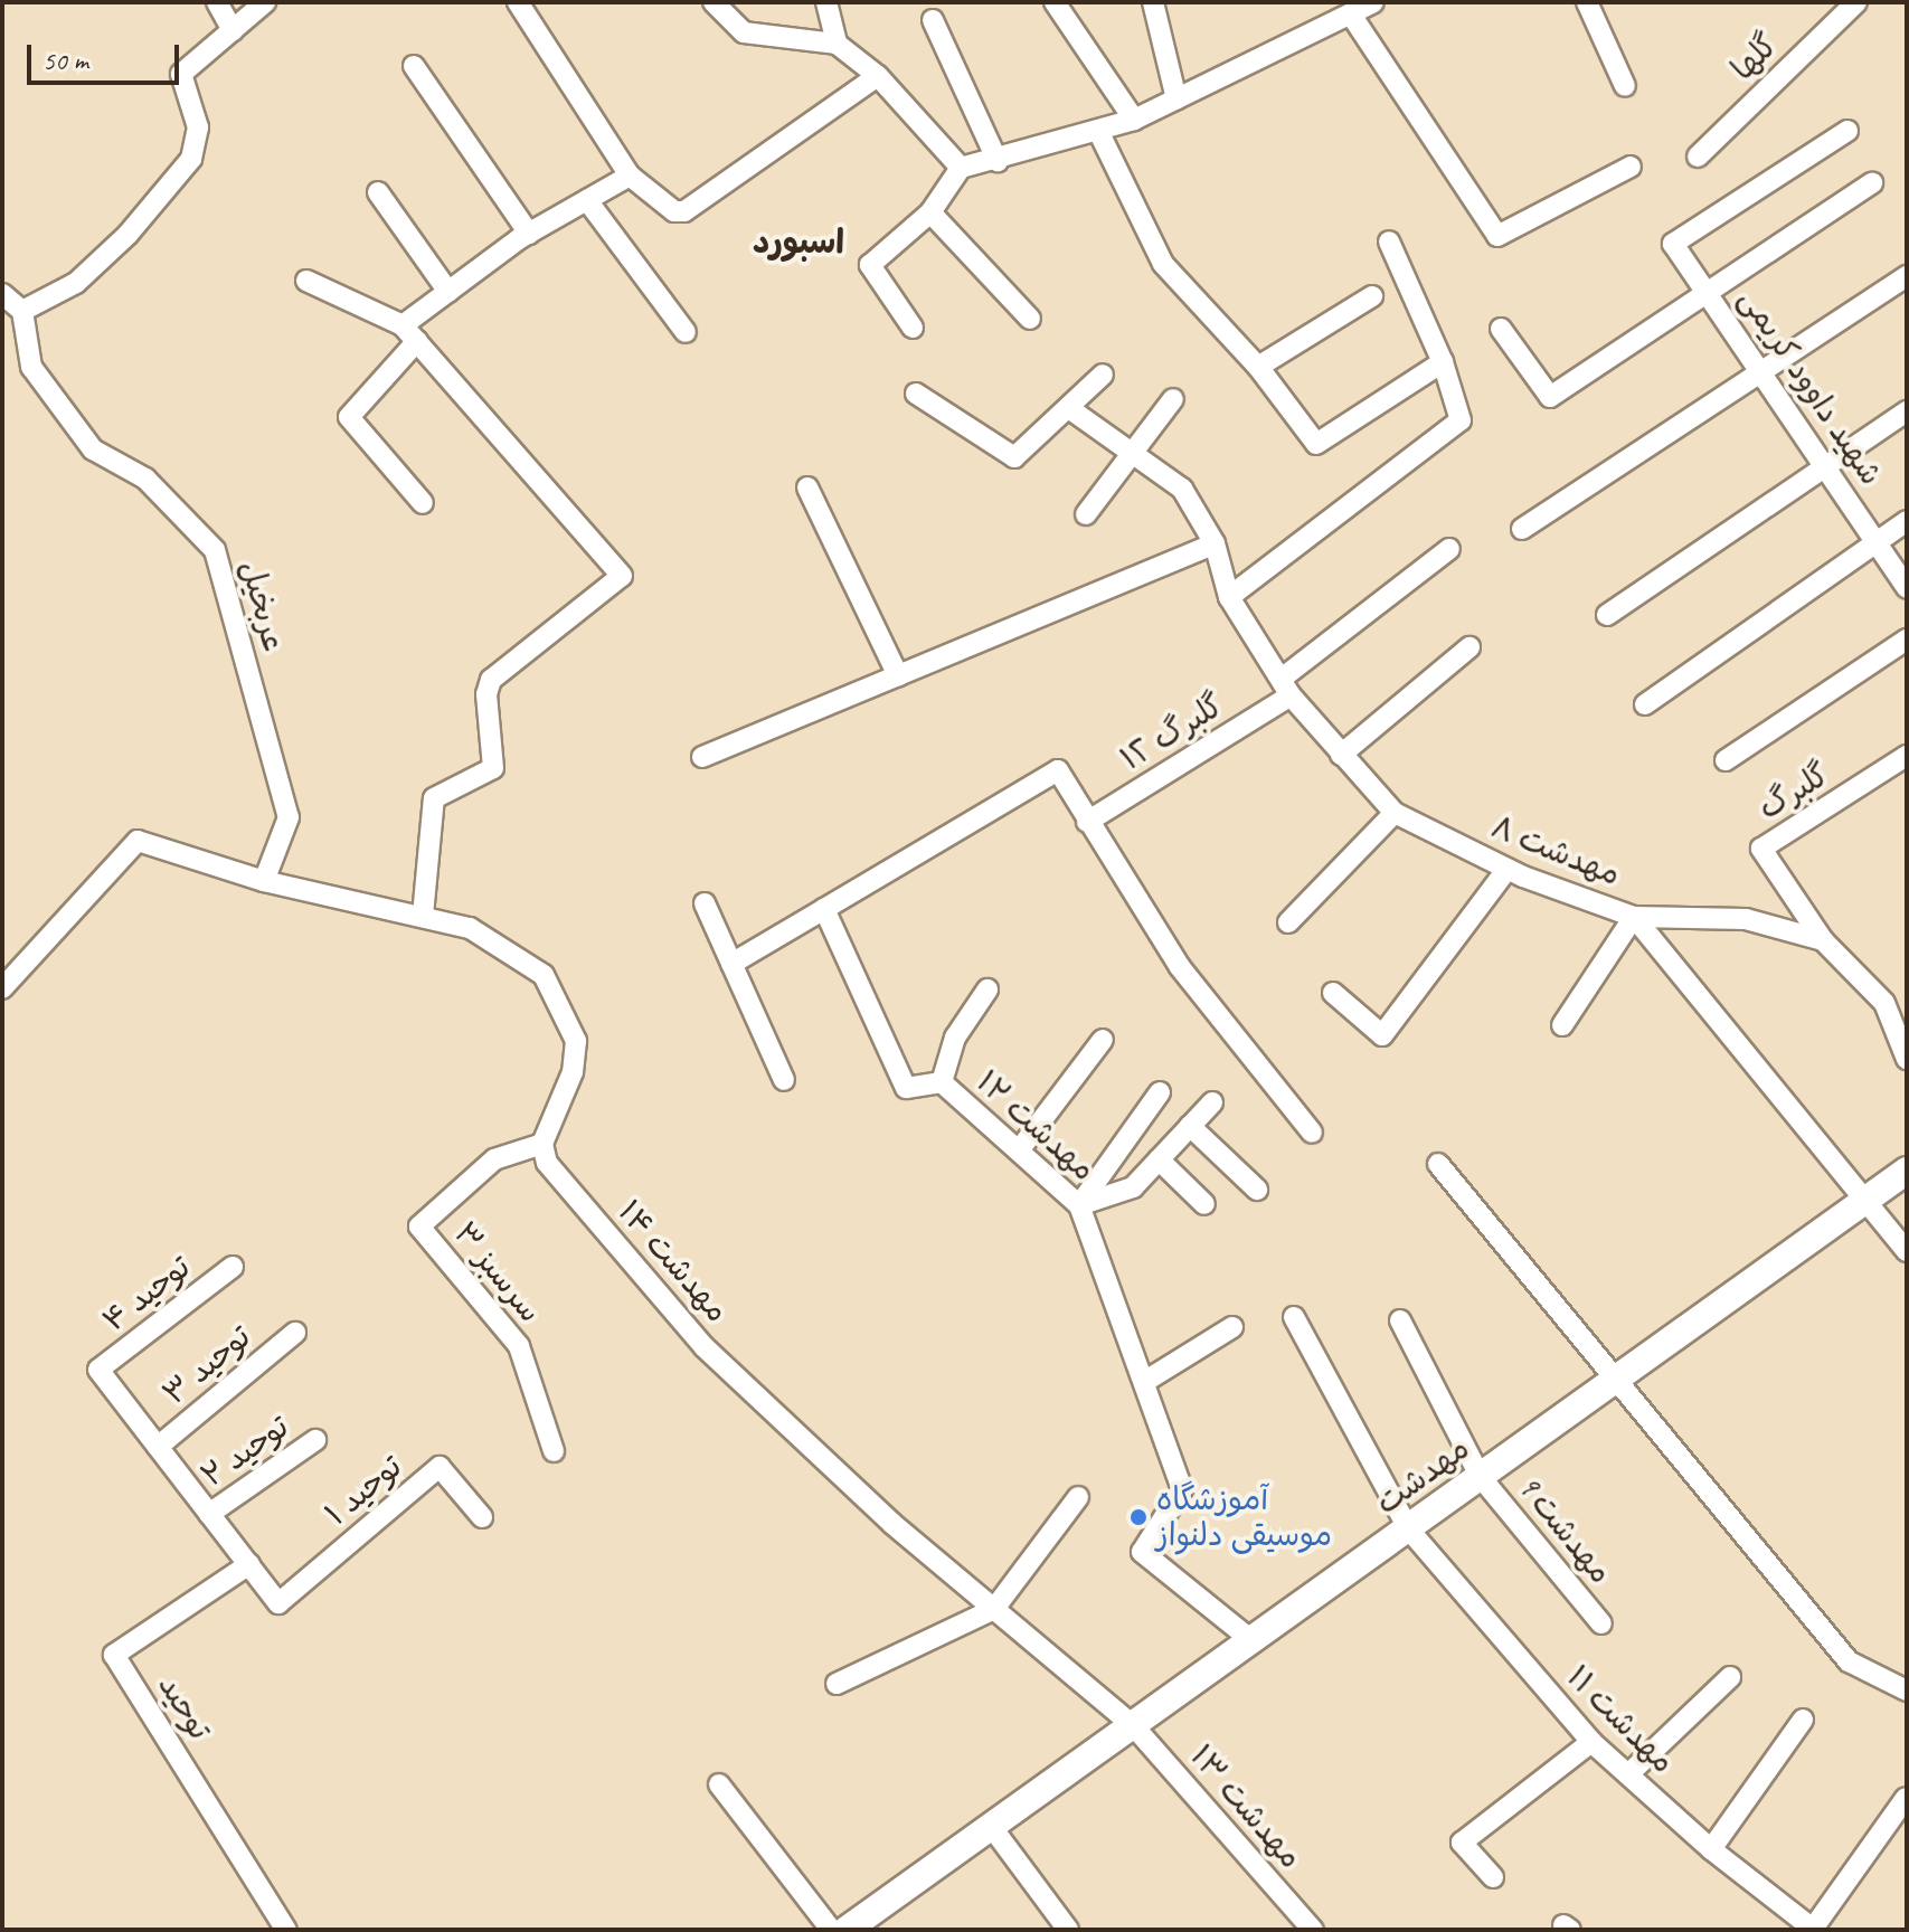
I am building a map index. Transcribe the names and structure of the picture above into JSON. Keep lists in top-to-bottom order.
{
  "streets": {
    "street": [
      "گلها",
      "شهید داوود کریمی",
      "عربخیل",
      "گلبرگ ١٢",
      "گلبرگ",
      "مهدشت ۸",
      "مهدشت ۱۲",
      "مهدشت ۱۴",
      "سرسبز ۳",
      "توحید ۴",
      "توحید ۳",
      "توحید ۲",
      "مهدشت",
      "توحید ۱",
      "مهدشت 9",
      "توحید",
      "مهدشت ۱۱",
      "مهدشت ۱۳"
    ]
  },
  "crossings": [
    ["گلبرگ ١٢", "مهدشت ۸"],
    ["گلبرگ", "مهدشت ۸"],
    ["مهدشت ۱۲", "مهدشت"],
    ["مهدشت ۱۴", "سرسبز ۳"],
    ["مهدشت ۱۴", "مهدشت"],
    ["مهدشت ۱۴", "مهدشت ۱۳"],
    ["توحید ۴", "توحید ۳"],
    ["مهدشت", "مهدشت 9"],
    ["مهدشت", "مهدشت ۱۱"],
    ["مهدشت", "مهدشت ۱۳"],
    ["توحید ۱", "توحید"]
  ],
  "districts": ["اسبورد"],
  "places": ["آموزشگاه موسیقی دلنواز"],
  "scale_bar": "50 m"
}
